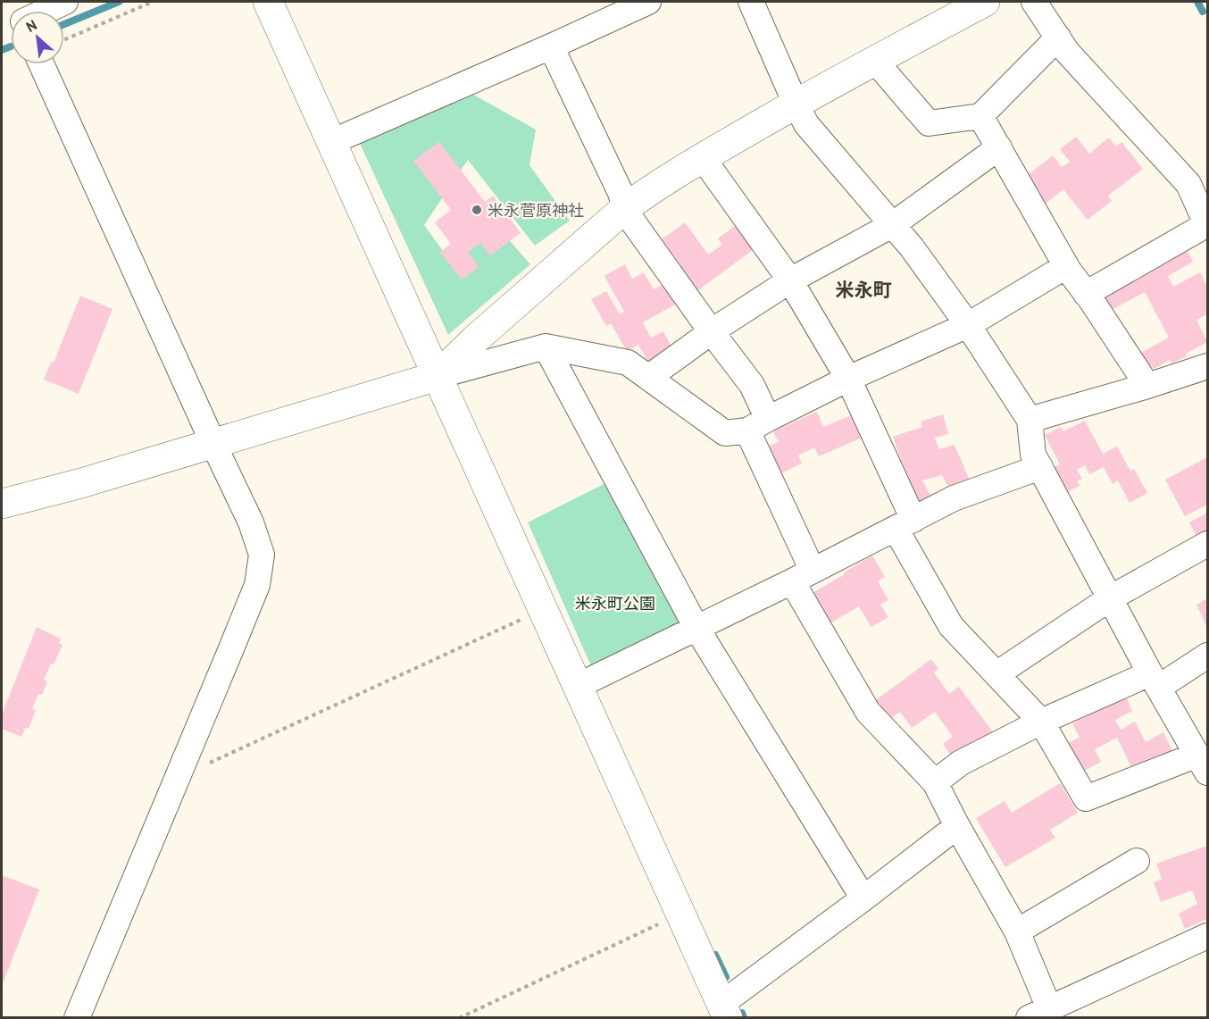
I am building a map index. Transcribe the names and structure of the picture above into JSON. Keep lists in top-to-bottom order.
{
  "districts": ["米永町"],
  "parks": ["米永町公園"],
  "places": ["米永菅原神社"],
  "north": "top left"
}
